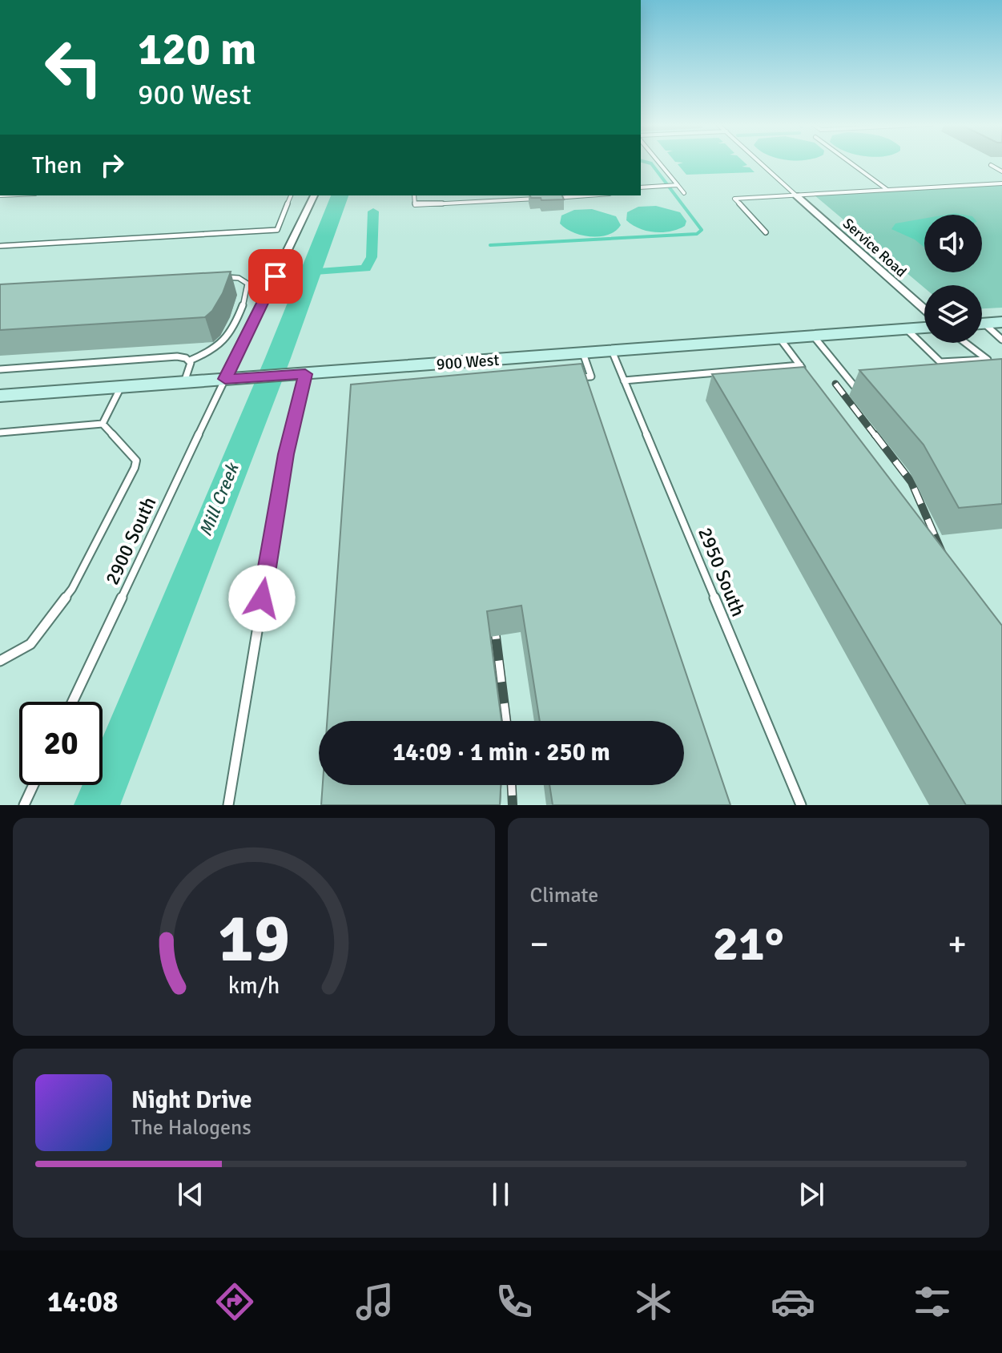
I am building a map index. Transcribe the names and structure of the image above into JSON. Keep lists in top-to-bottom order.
{
  "streets": {
    "main road": ["900 West"],
    "street": ["Service Road"],
    "lane": ["2900 South", "2950 South"]
  },
  "crossings": [
    ["900 West", "2900 South"],
    ["900 West", "2950 South"]
  ],
  "water": ["Mill Creek"],
  "page": {
    "turn": ["120 m", "900 West"],
    "then": "Then",
    "limit": "20",
    "trip": "14:09 · 1 min · 250 m",
    "tile": "Climate",
    "heat": ["−", "21°", "+"],
    "song": ["Night Drive", "The Halogens"],
    "tabs": "14:08",
    "gauge": ["19", "km/h"]
  }
}
